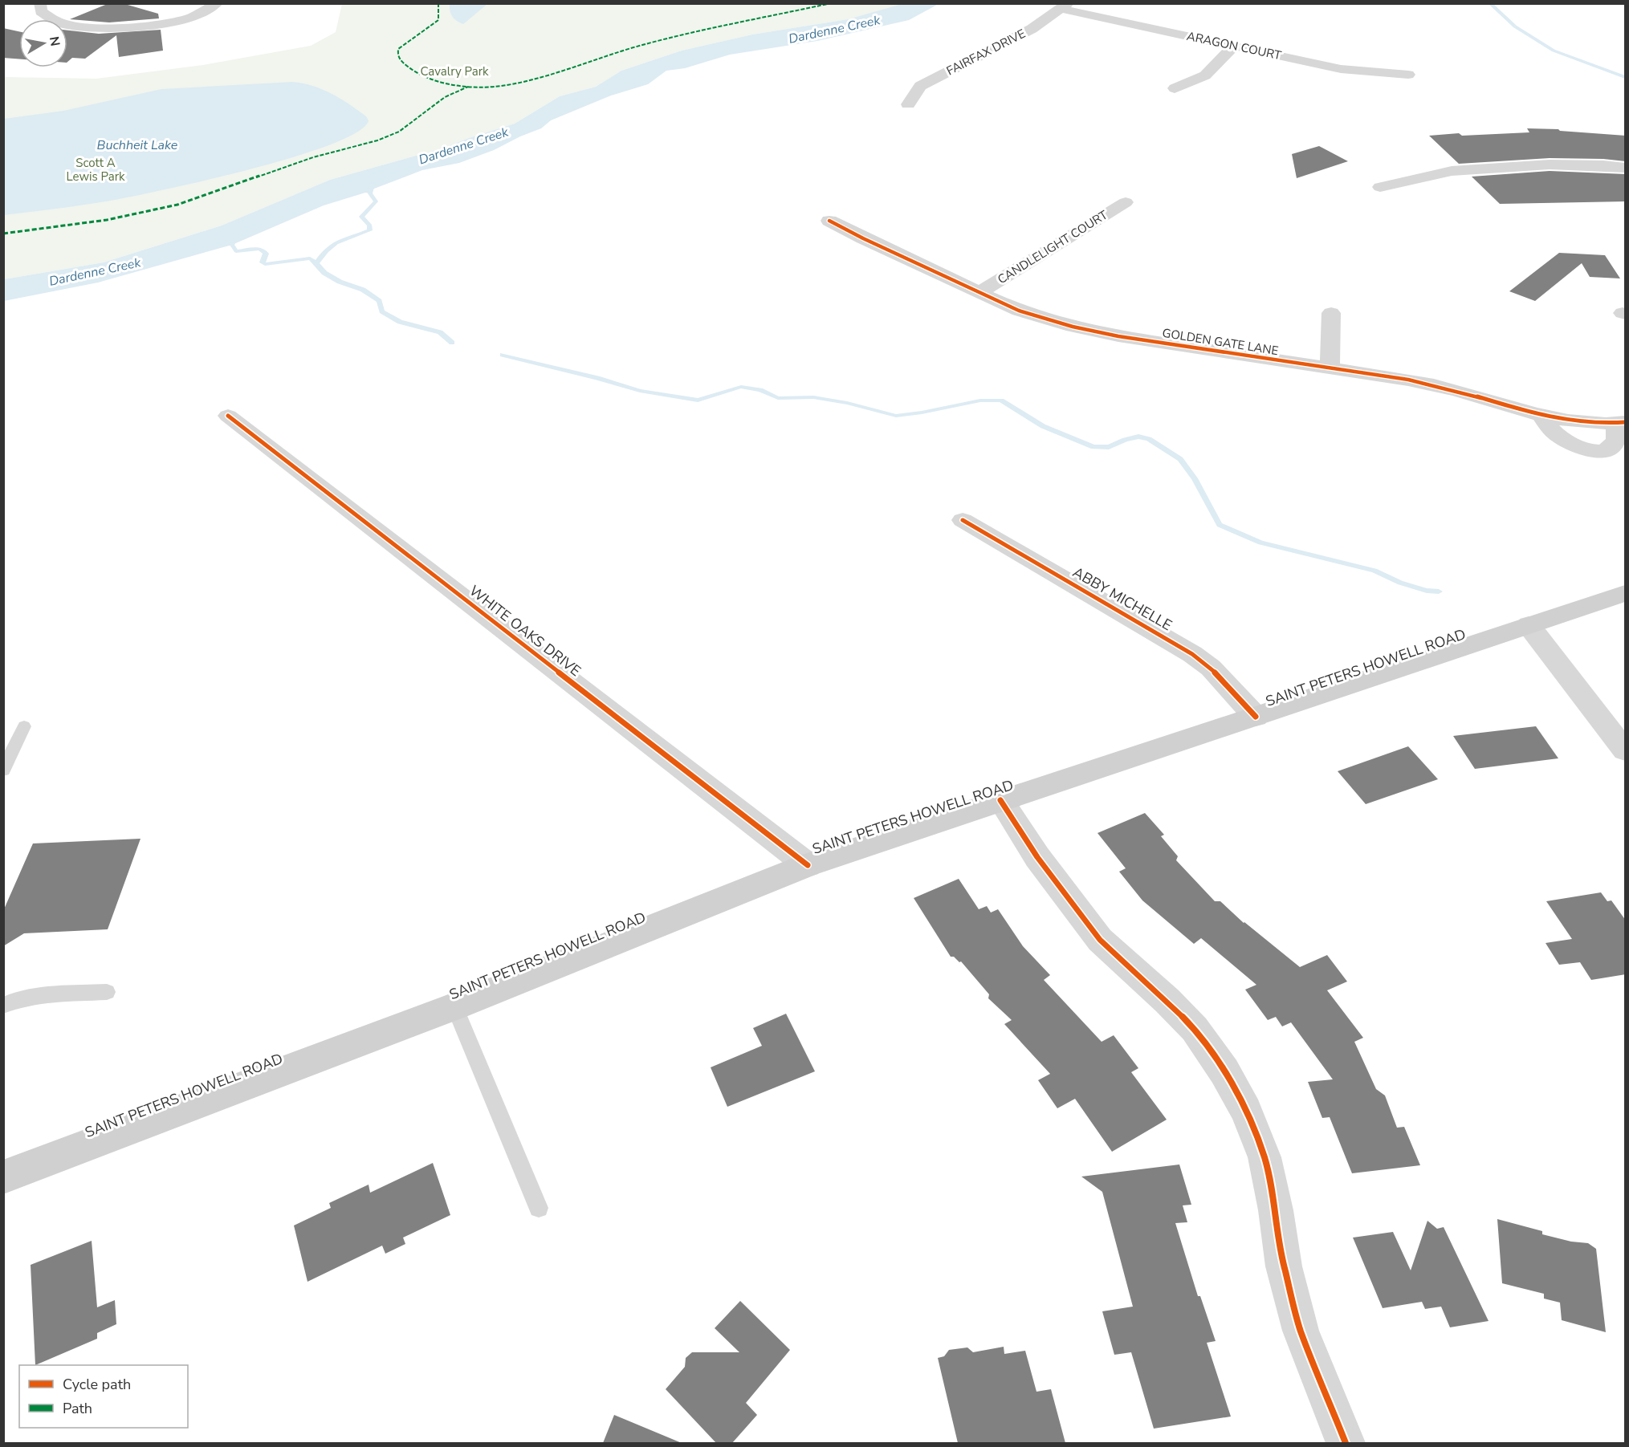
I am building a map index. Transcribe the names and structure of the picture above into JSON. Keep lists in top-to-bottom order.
{
  "streets": {
    "main road": ["SAINT PETERS HOWELL ROAD"],
    "street": [
      "ARAGON COURT",
      "FAIRFAX DRIVE",
      "CANDLELIGHT COURT",
      "GOLDEN GATE LANE",
      "ABBY MICHELLE",
      "WHITE OAKS DRIVE"
    ]
  },
  "crossings": [
    ["ARAGON COURT", "FAIRFAX DRIVE"],
    ["CANDLELIGHT COURT", "GOLDEN GATE LANE"],
    ["ABBY MICHELLE", "SAINT PETERS HOWELL ROAD"],
    ["WHITE OAKS DRIVE", "SAINT PETERS HOWELL ROAD"]
  ],
  "water": ["Dardenne Creek", "Buchheit Lake"],
  "parks": ["Cavalry Park", "Scott A Lewis Park"],
  "legend": ["Cycle path", "Path"],
  "north": "right"
}
